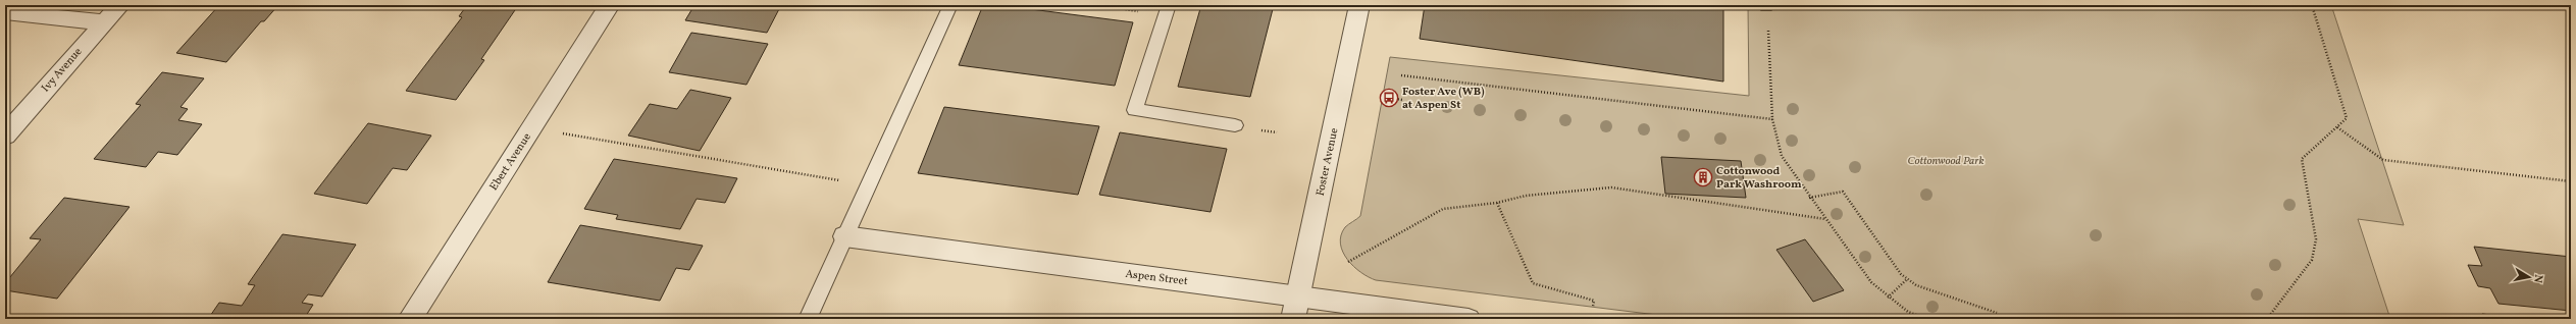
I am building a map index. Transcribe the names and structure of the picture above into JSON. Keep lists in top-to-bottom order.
{
  "streets": {
    "street": [
      "Ivy Avenue",
      "Ebert Avenue",
      "Foster Avenue",
      "Aspen Street"
    ]
  },
  "crossings": [
    ["Foster Avenue", "Aspen Street"]
  ],
  "parks": ["Cottonwood Park"],
  "places": {
    "bus stop": ["Foster Ave (WB) at Aspen St"],
    "building": ["Cottonwood Park Washroom"]
  },
  "north": "right"
}
